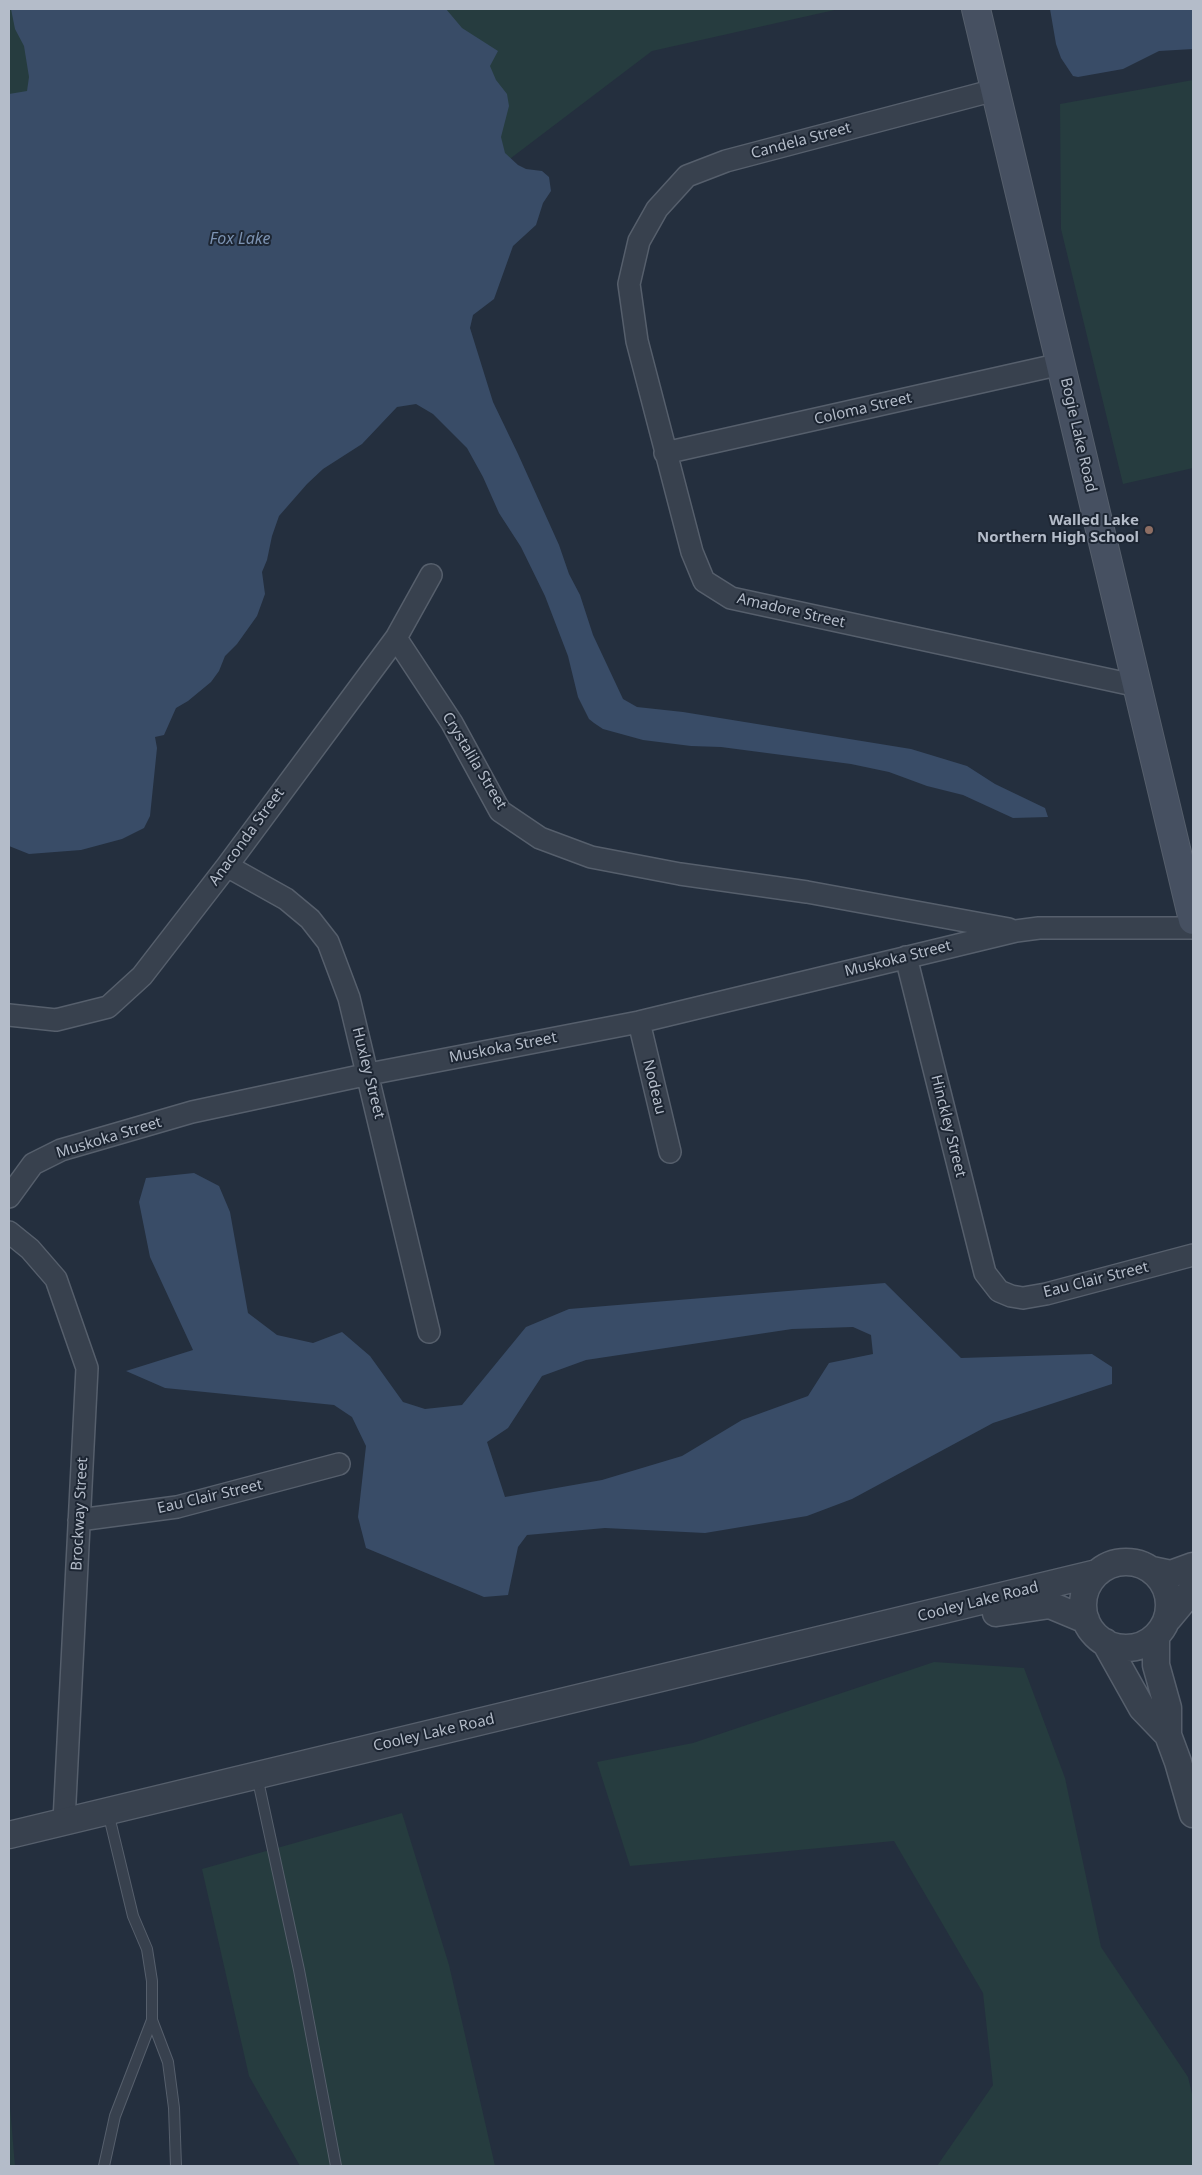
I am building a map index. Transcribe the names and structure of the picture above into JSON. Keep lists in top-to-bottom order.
{
  "streets": {
    "main road": ["Bogie Lake Road"],
    "street": [
      "Candela Street",
      "Coloma Street",
      "Amadore Street",
      "Crystalila Street",
      "Anaconda Street",
      "Muskoka Street",
      "Huxley Street",
      "Nodeau",
      "Hinckley Street",
      "Eau Clair Street",
      "Brockway Street",
      "Cooley Lake Road"
    ]
  },
  "crossings": [
    ["Candela Street", "Bogie Lake Road"],
    ["Candela Street", "Amadore Street"],
    ["Coloma Street", "Bogie Lake Road"],
    ["Coloma Street", "Amadore Street"],
    ["Bogie Lake Road", "Amadore Street"],
    ["Crystalila Street", "Anaconda Street"],
    ["Crystalila Street", "Muskoka Street"],
    ["Anaconda Street", "Huxley Street"],
    ["Muskoka Street", "Huxley Street"],
    ["Muskoka Street", "Nodeau"],
    ["Muskoka Street", "Hinckley Street"],
    ["Hinckley Street", "Eau Clair Street"],
    ["Eau Clair Street", "Brockway Street"],
    ["Brockway Street", "Cooley Lake Road"]
  ],
  "water": ["Fox Lake"],
  "places": ["Walled Lake Northern High School"]
}
